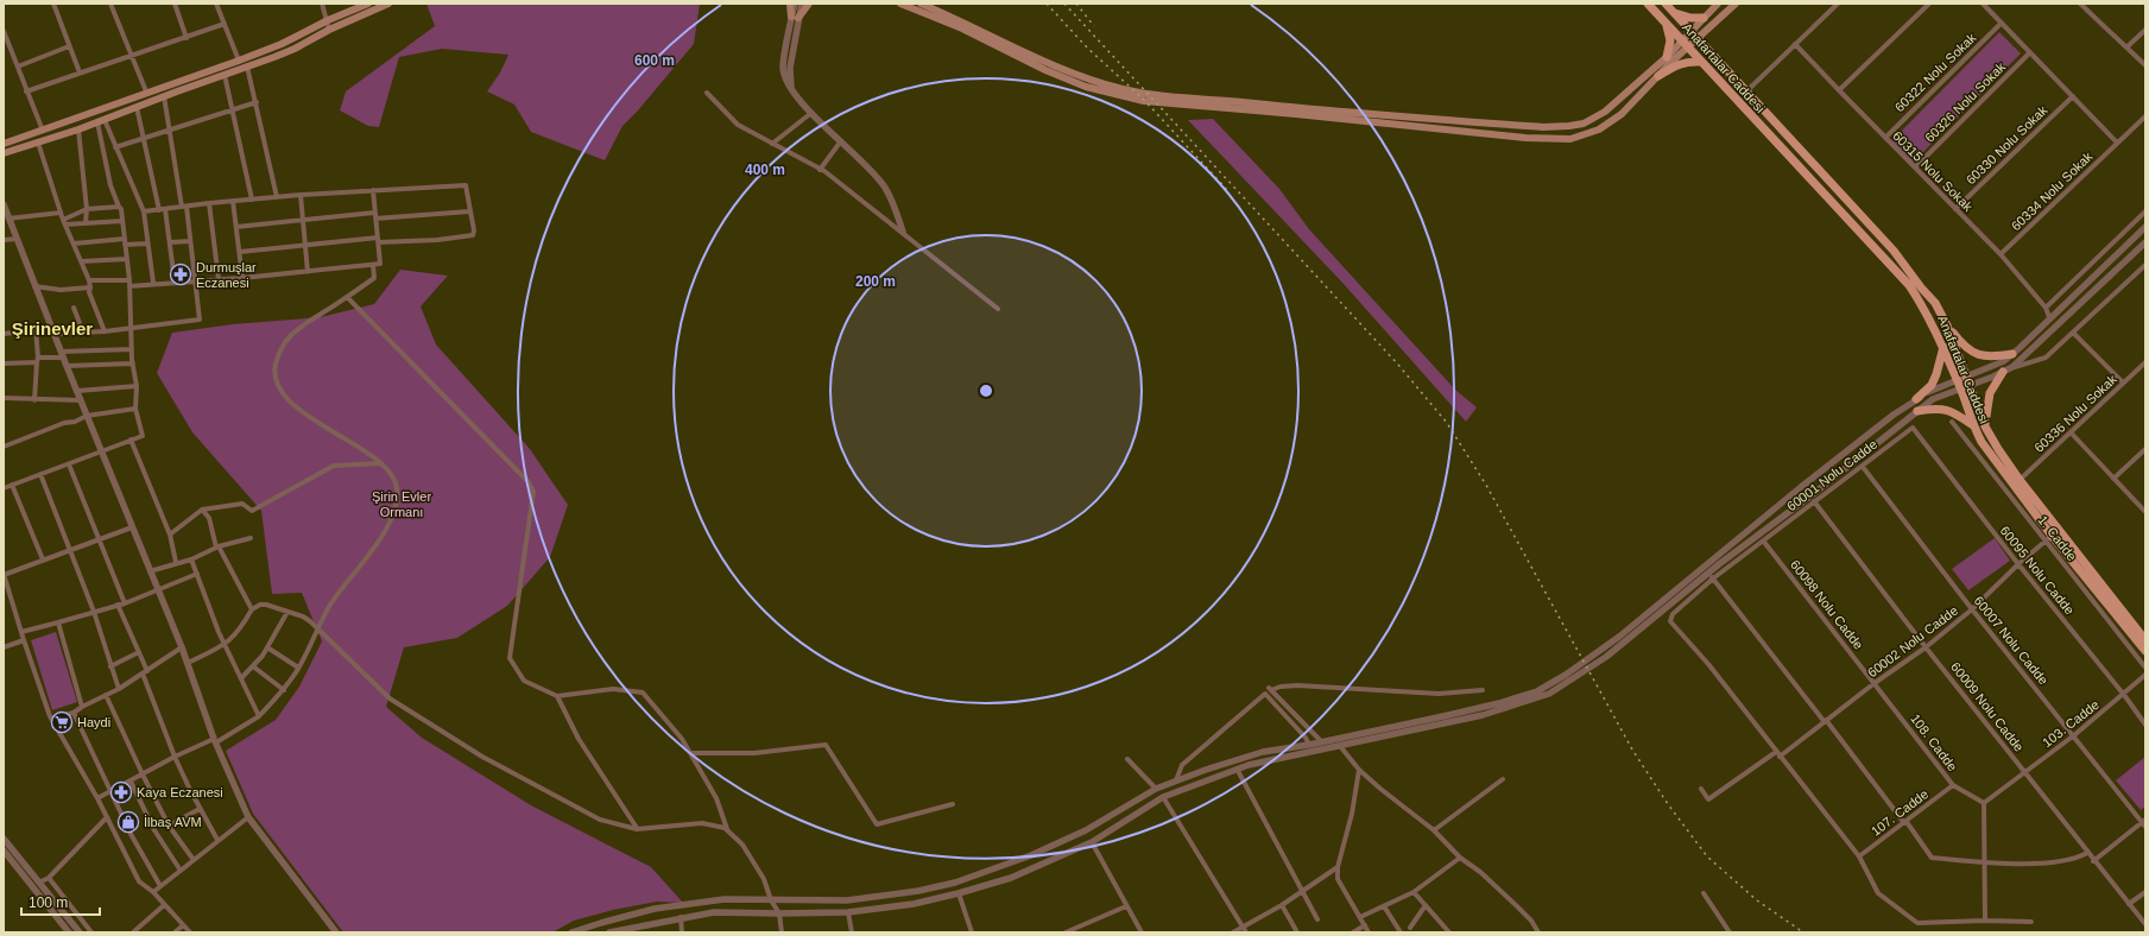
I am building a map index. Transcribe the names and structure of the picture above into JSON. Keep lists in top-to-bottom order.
{
  "streets": {
    "main road": ["Anafartalar Caddesi"],
    "street": [
      "60322 Nolu Sokak",
      "60326 Nolu Sokak",
      "60330 Nolu Sokak",
      "60315 Nolu Sokak",
      "60334 Nolu Sokak",
      "60336 Nolu Sokak",
      "60001 Nolu Cadde",
      "1. Cadde",
      "60095 Nolu Cadde",
      "60098 Nolu Cadde",
      "60007 Nolu Cadde",
      "60002 Nolu Cadde",
      "60009 Nolu Cadde",
      "103. Cadde",
      "108. Cadde",
      "107. Cadde"
    ]
  },
  "crossings": [
    ["Anafartalar Caddesi", "60336 Nolu Sokak"],
    ["Anafartalar Caddesi", "1. Cadde"],
    ["Anafartalar Caddesi", "60002 Nolu Cadde"],
    ["60322 Nolu Sokak", "60315 Nolu Sokak"],
    ["60326 Nolu Sokak", "60315 Nolu Sokak"],
    ["60330 Nolu Sokak", "60315 Nolu Sokak"],
    ["60315 Nolu Sokak", "60334 Nolu Sokak"],
    ["60001 Nolu Cadde", "60095 Nolu Cadde"],
    ["60001 Nolu Cadde", "60098 Nolu Cadde"],
    ["60001 Nolu Cadde", "60007 Nolu Cadde"],
    ["60001 Nolu Cadde", "60002 Nolu Cadde"],
    ["60001 Nolu Cadde", "60009 Nolu Cadde"],
    ["1. Cadde", "60002 Nolu Cadde"],
    ["60095 Nolu Cadde", "60002 Nolu Cadde"],
    ["60095 Nolu Cadde", "103. Cadde"],
    ["60098 Nolu Cadde", "60002 Nolu Cadde"],
    ["60098 Nolu Cadde", "108. Cadde"],
    ["60007 Nolu Cadde", "60002 Nolu Cadde"],
    ["60007 Nolu Cadde", "103. Cadde"],
    ["60002 Nolu Cadde", "60009 Nolu Cadde"],
    ["60002 Nolu Cadde", "108. Cadde"],
    ["60009 Nolu Cadde", "103. Cadde"],
    ["103. Cadde", "108. Cadde"],
    ["108. Cadde", "107. Cadde"]
  ],
  "districts": ["Şirinevler"],
  "parks": ["Şirin Evler Ormanı"],
  "places": {
    "pharmacy": ["Durmuşlar Eczanesi", "Kaya Eczanesi"],
    "supermarket": ["Haydi"],
    "shop": ["İlbaş AVM"]
  },
  "scale_bar": "100 m",
  "rings": ["600 m", "400 m", "200 m"]
}
